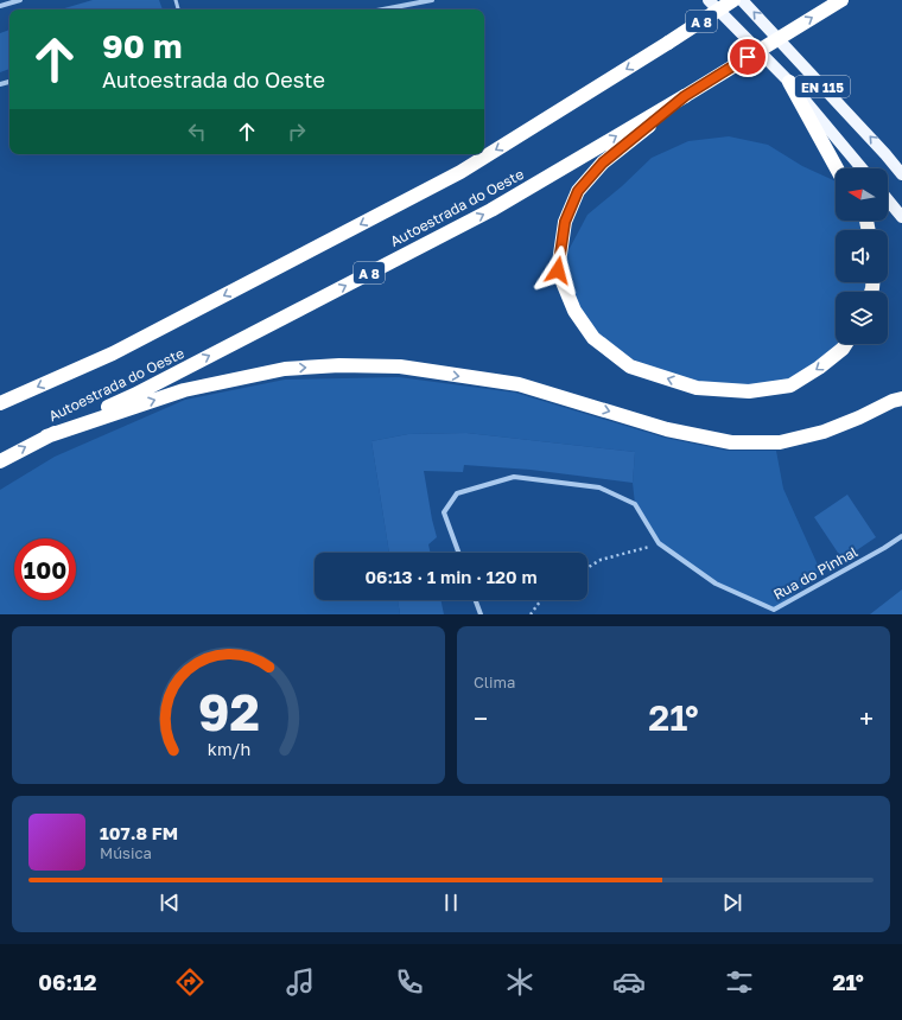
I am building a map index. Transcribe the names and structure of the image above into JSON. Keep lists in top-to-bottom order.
{
  "streets": {
    "highway": ["A 8", "Autoestrada do Oeste"],
    "main road": ["EN 115"],
    "street": ["Rua do Pinhal"]
  },
  "north": "left",
  "page": {
    "turn": ["90 m", "Autoestrada do Oeste"],
    "limit": "100",
    "trip": "06:13 · 1 min · 120 m",
    "tile": "Clima",
    "heat": ["−", "21°", "+"],
    "song": ["107.8 FM", "Música"],
    "tabs": ["06:12", "21°"],
    "gauge": ["92", "km/h"]
  }
}
